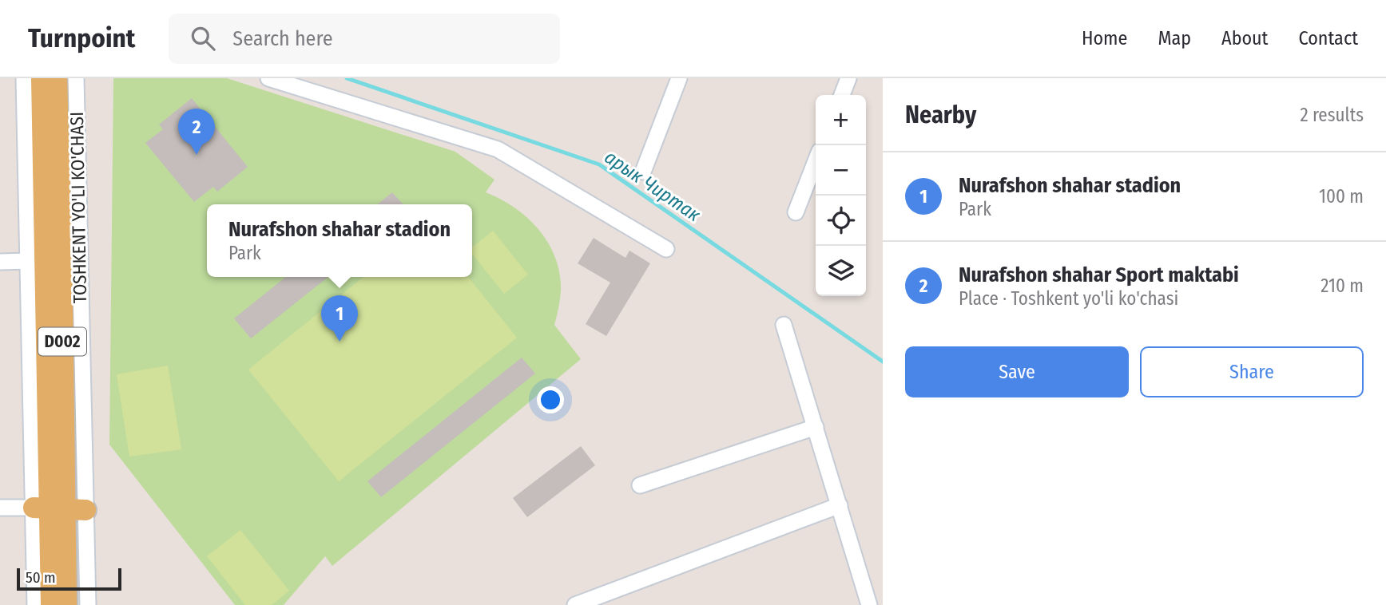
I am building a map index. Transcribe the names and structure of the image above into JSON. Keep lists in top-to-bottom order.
{
  "streets": {
    "main road": ["TOSHKENT YO'LI KO'CHASI", "D002"]
  },
  "water": ["арык Чиртак"],
  "scale_bar": "50 m",
  "page": {
    "header": "Turnpoint",
    "search": "Search here",
    "nav": [
      "Home",
      "Map",
      "About",
      "Contact"
    ],
    "heading": ["Nearby", "2 results"],
    "map_buttons": ["+", "−"],
    "pins": ["2", "1"],
    "list": [
      {
        "mark": "1",
        "name": "Nurafshon shahar stadion",
        "note": "Park",
        "value": "100 m"
      },
      {
        "mark": "2",
        "name": "Nurafshon shahar Sport maktabi",
        "note": "Place · Toshkent yo'li ko'chasi",
        "value": "210 m"
      }
    ],
    "popup": ["Nurafshon shahar stadion", "Park"],
    "buttons": ["Save", "Share"],
    "scale": "50 m"
  }
}
